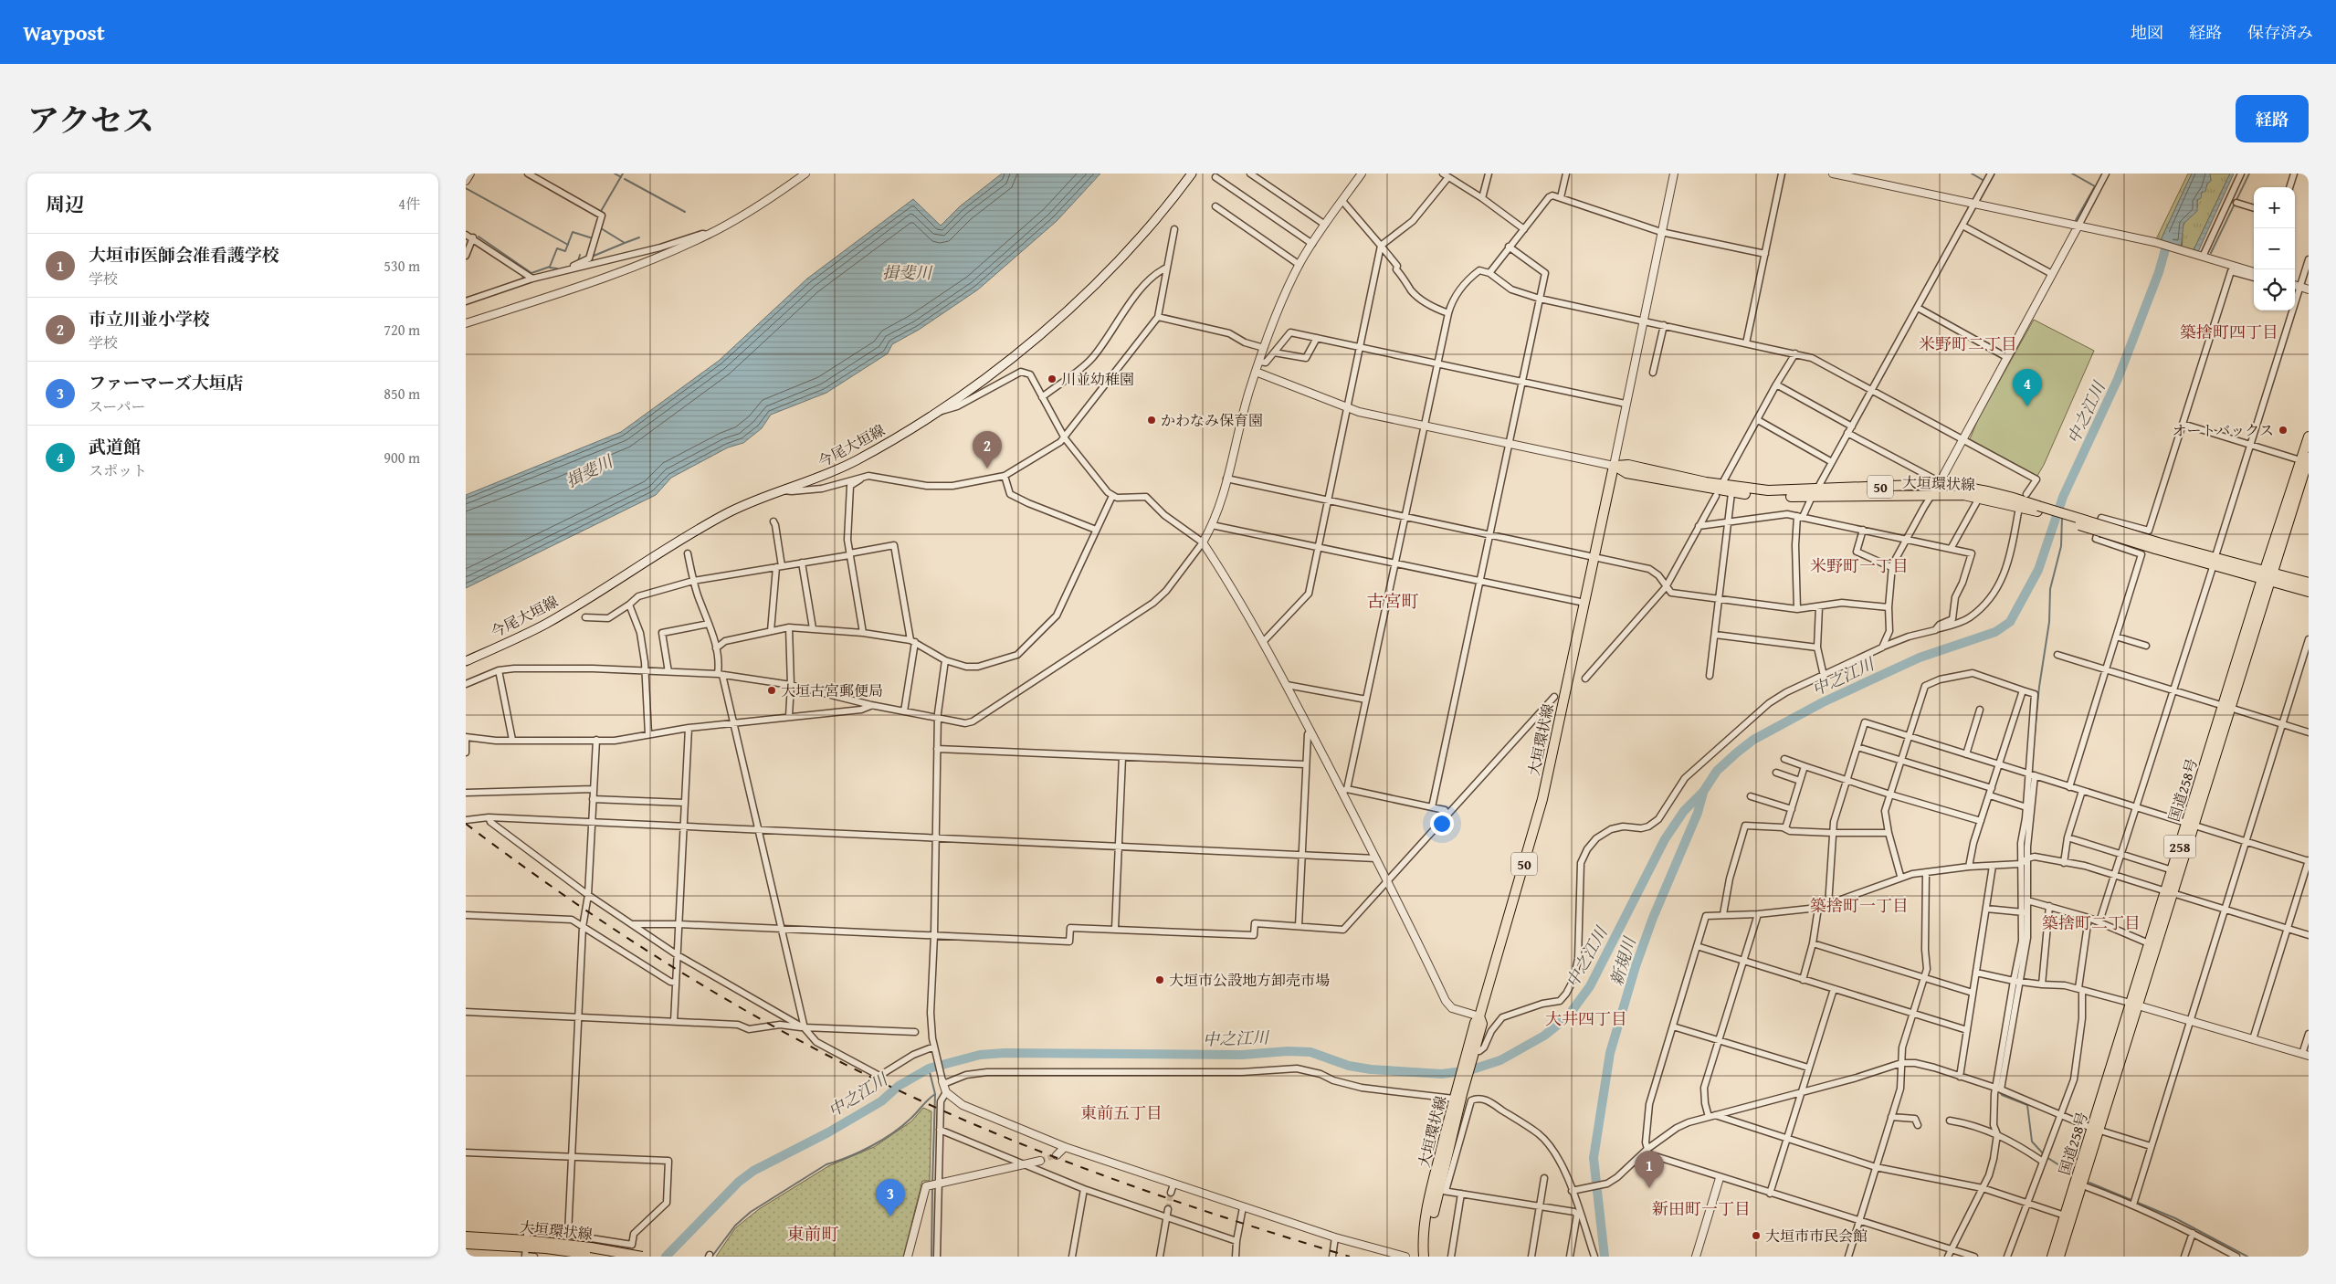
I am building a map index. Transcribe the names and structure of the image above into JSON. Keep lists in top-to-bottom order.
{
  "streets": {
    "main road": [
      "今尾大垣線",
      "大垣環状線",
      "50",
      "国道258号",
      "258"
    ]
  },
  "crossings": [
    ["大垣環状線", "国道258号"]
  ],
  "districts": [
    "築捨町四丁目",
    "米野町二丁目",
    "米野町一丁目",
    "古宮町",
    "築捨町一丁目",
    "築捨町二丁目",
    "大井四丁目",
    "東前五丁目",
    "新田町一丁目",
    "東前町"
  ],
  "water": ["揖斐川", "中之江川", "新規川"],
  "places": [
    "川並幼稚園",
    "かわなみ保育園",
    "オートバックス",
    "大垣古宮郵便局",
    "大垣市公設地方卸売市場",
    "大垣市市民会館"
  ],
  "page": {
    "header": "Waypost",
    "nav": ["地図", "経路", "保存済み"],
    "title": "アクセス",
    "buttons": "経路",
    "heading": ["周辺", "4件"],
    "map_buttons": ["+", "−"],
    "list": [
      {
        "mark": "1",
        "name": "大垣市医師会准看護学校",
        "note": "学校",
        "value": "530 m"
      },
      {
        "mark": "2",
        "name": "市立川並小学校",
        "note": "学校",
        "value": "720 m"
      },
      {
        "mark": "3",
        "name": "ファーマーズ大垣店",
        "note": "スーパー",
        "value": "850 m"
      },
      {
        "mark": "4",
        "name": "武道館",
        "note": "スポット",
        "value": "900 m"
      }
    ],
    "pins": [
      "4",
      "2",
      "1",
      "3"
    ]
  }
}
